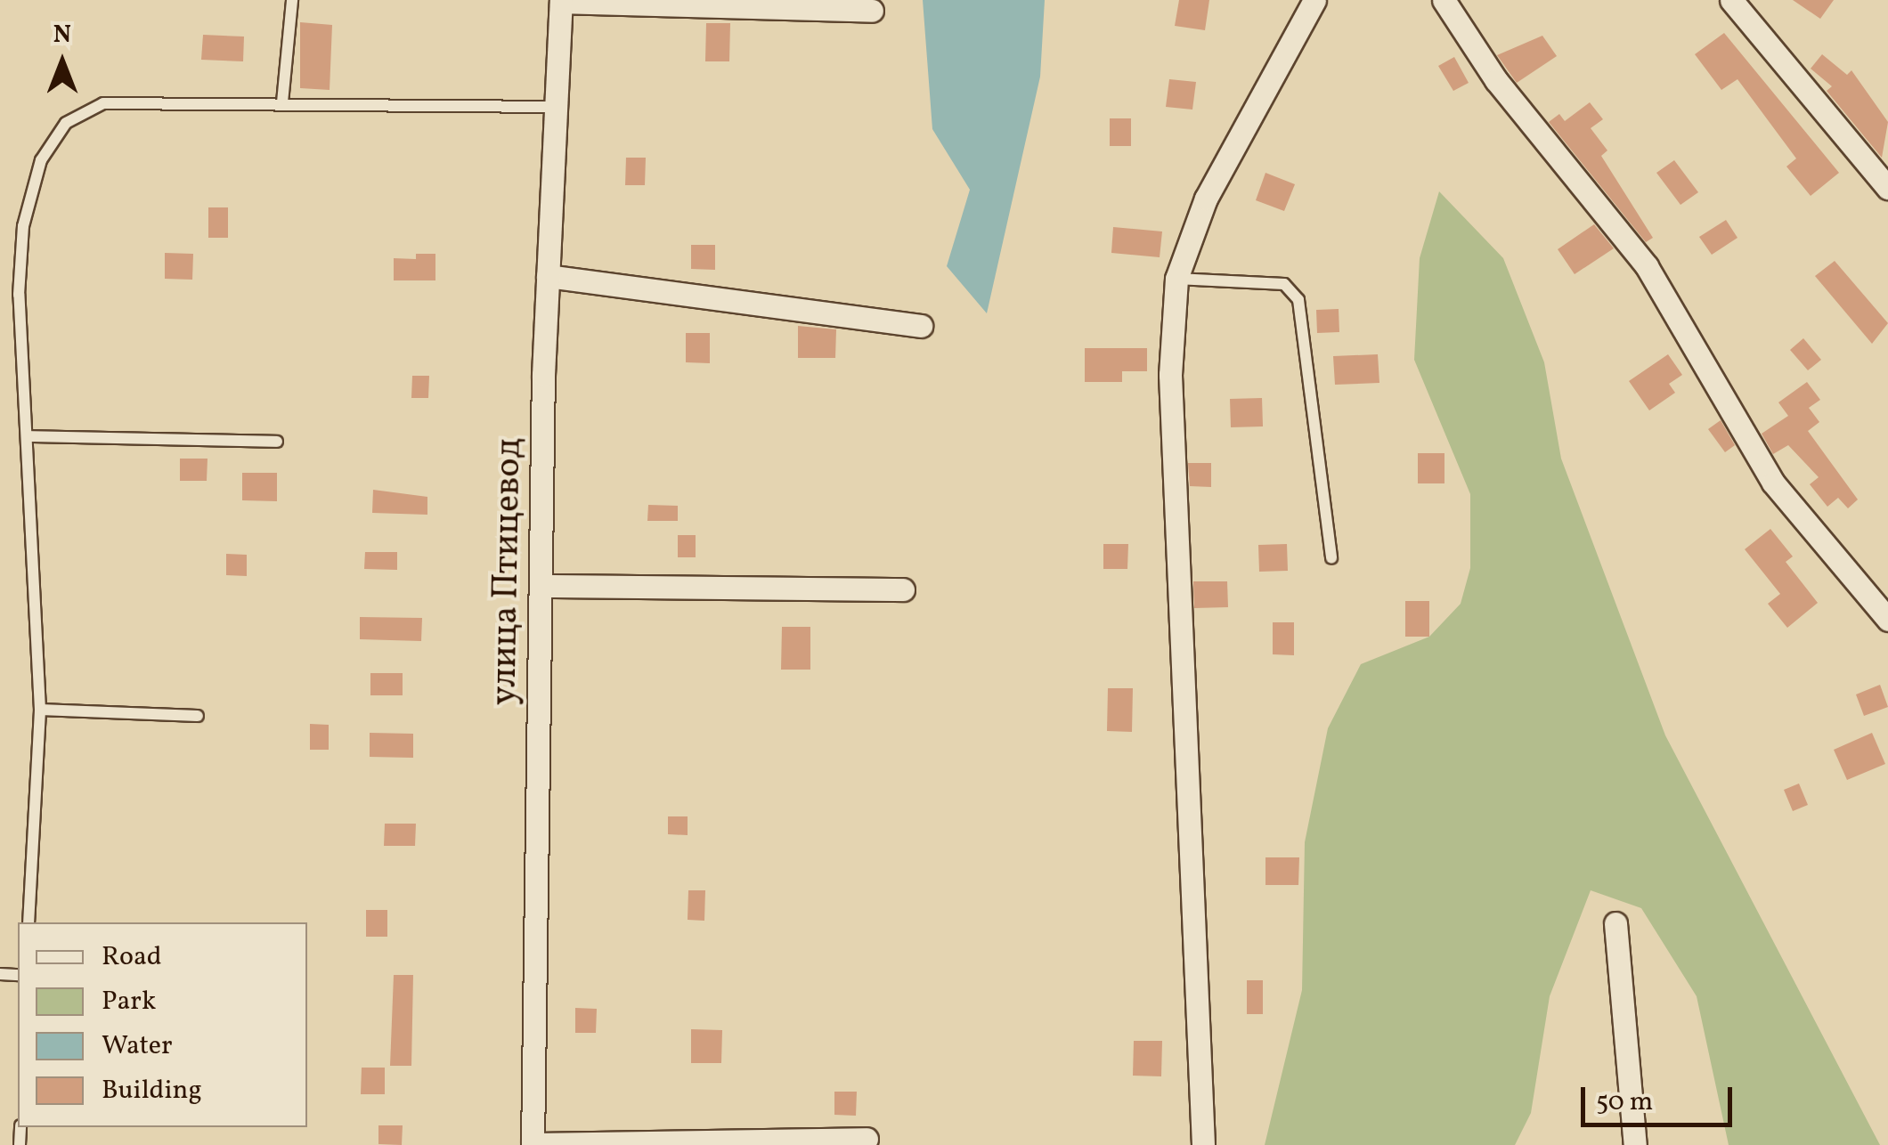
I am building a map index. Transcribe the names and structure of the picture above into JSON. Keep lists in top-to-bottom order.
{
  "streets": {
    "street": ["улица Птицевод"]
  },
  "legend": [
    "Road",
    "Park",
    "Water",
    "Building"
  ],
  "scale_bar": "50 m",
  "north": "top"
}
